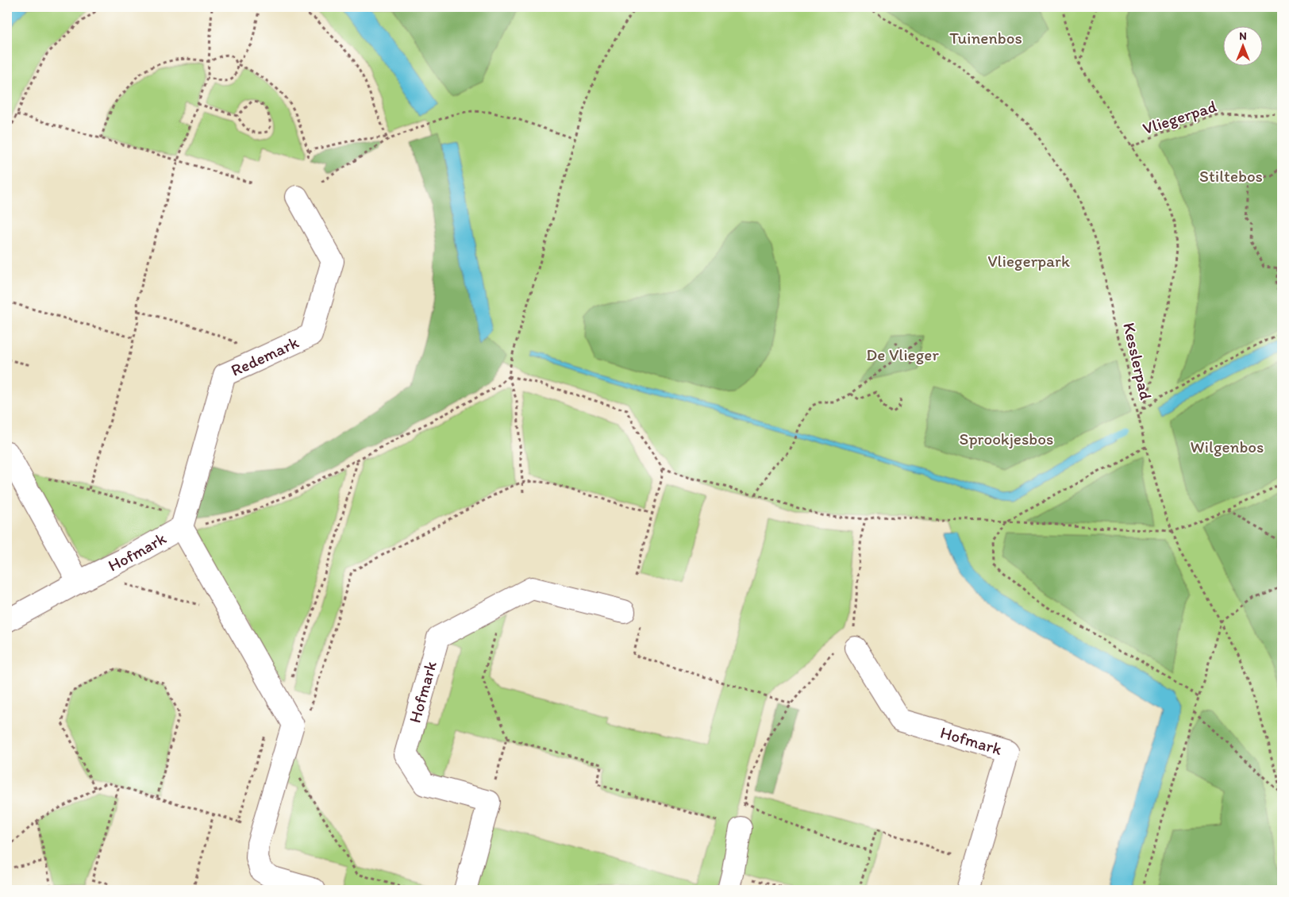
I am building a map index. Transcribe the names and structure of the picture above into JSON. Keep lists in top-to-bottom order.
{
  "streets": {
    "street": ["Redemark", "Hofmark"],
    "path": ["Vliegerpad", "Kesslerpad"]
  },
  "crossings": [
    ["Redemark", "Hofmark"]
  ],
  "parks": [
    "Tuinenbos",
    "Stiltebos",
    "Vliegerpark",
    "De Vlieger",
    "Sprookjesbos",
    "Wilgenbos"
  ],
  "north": "top"
}
